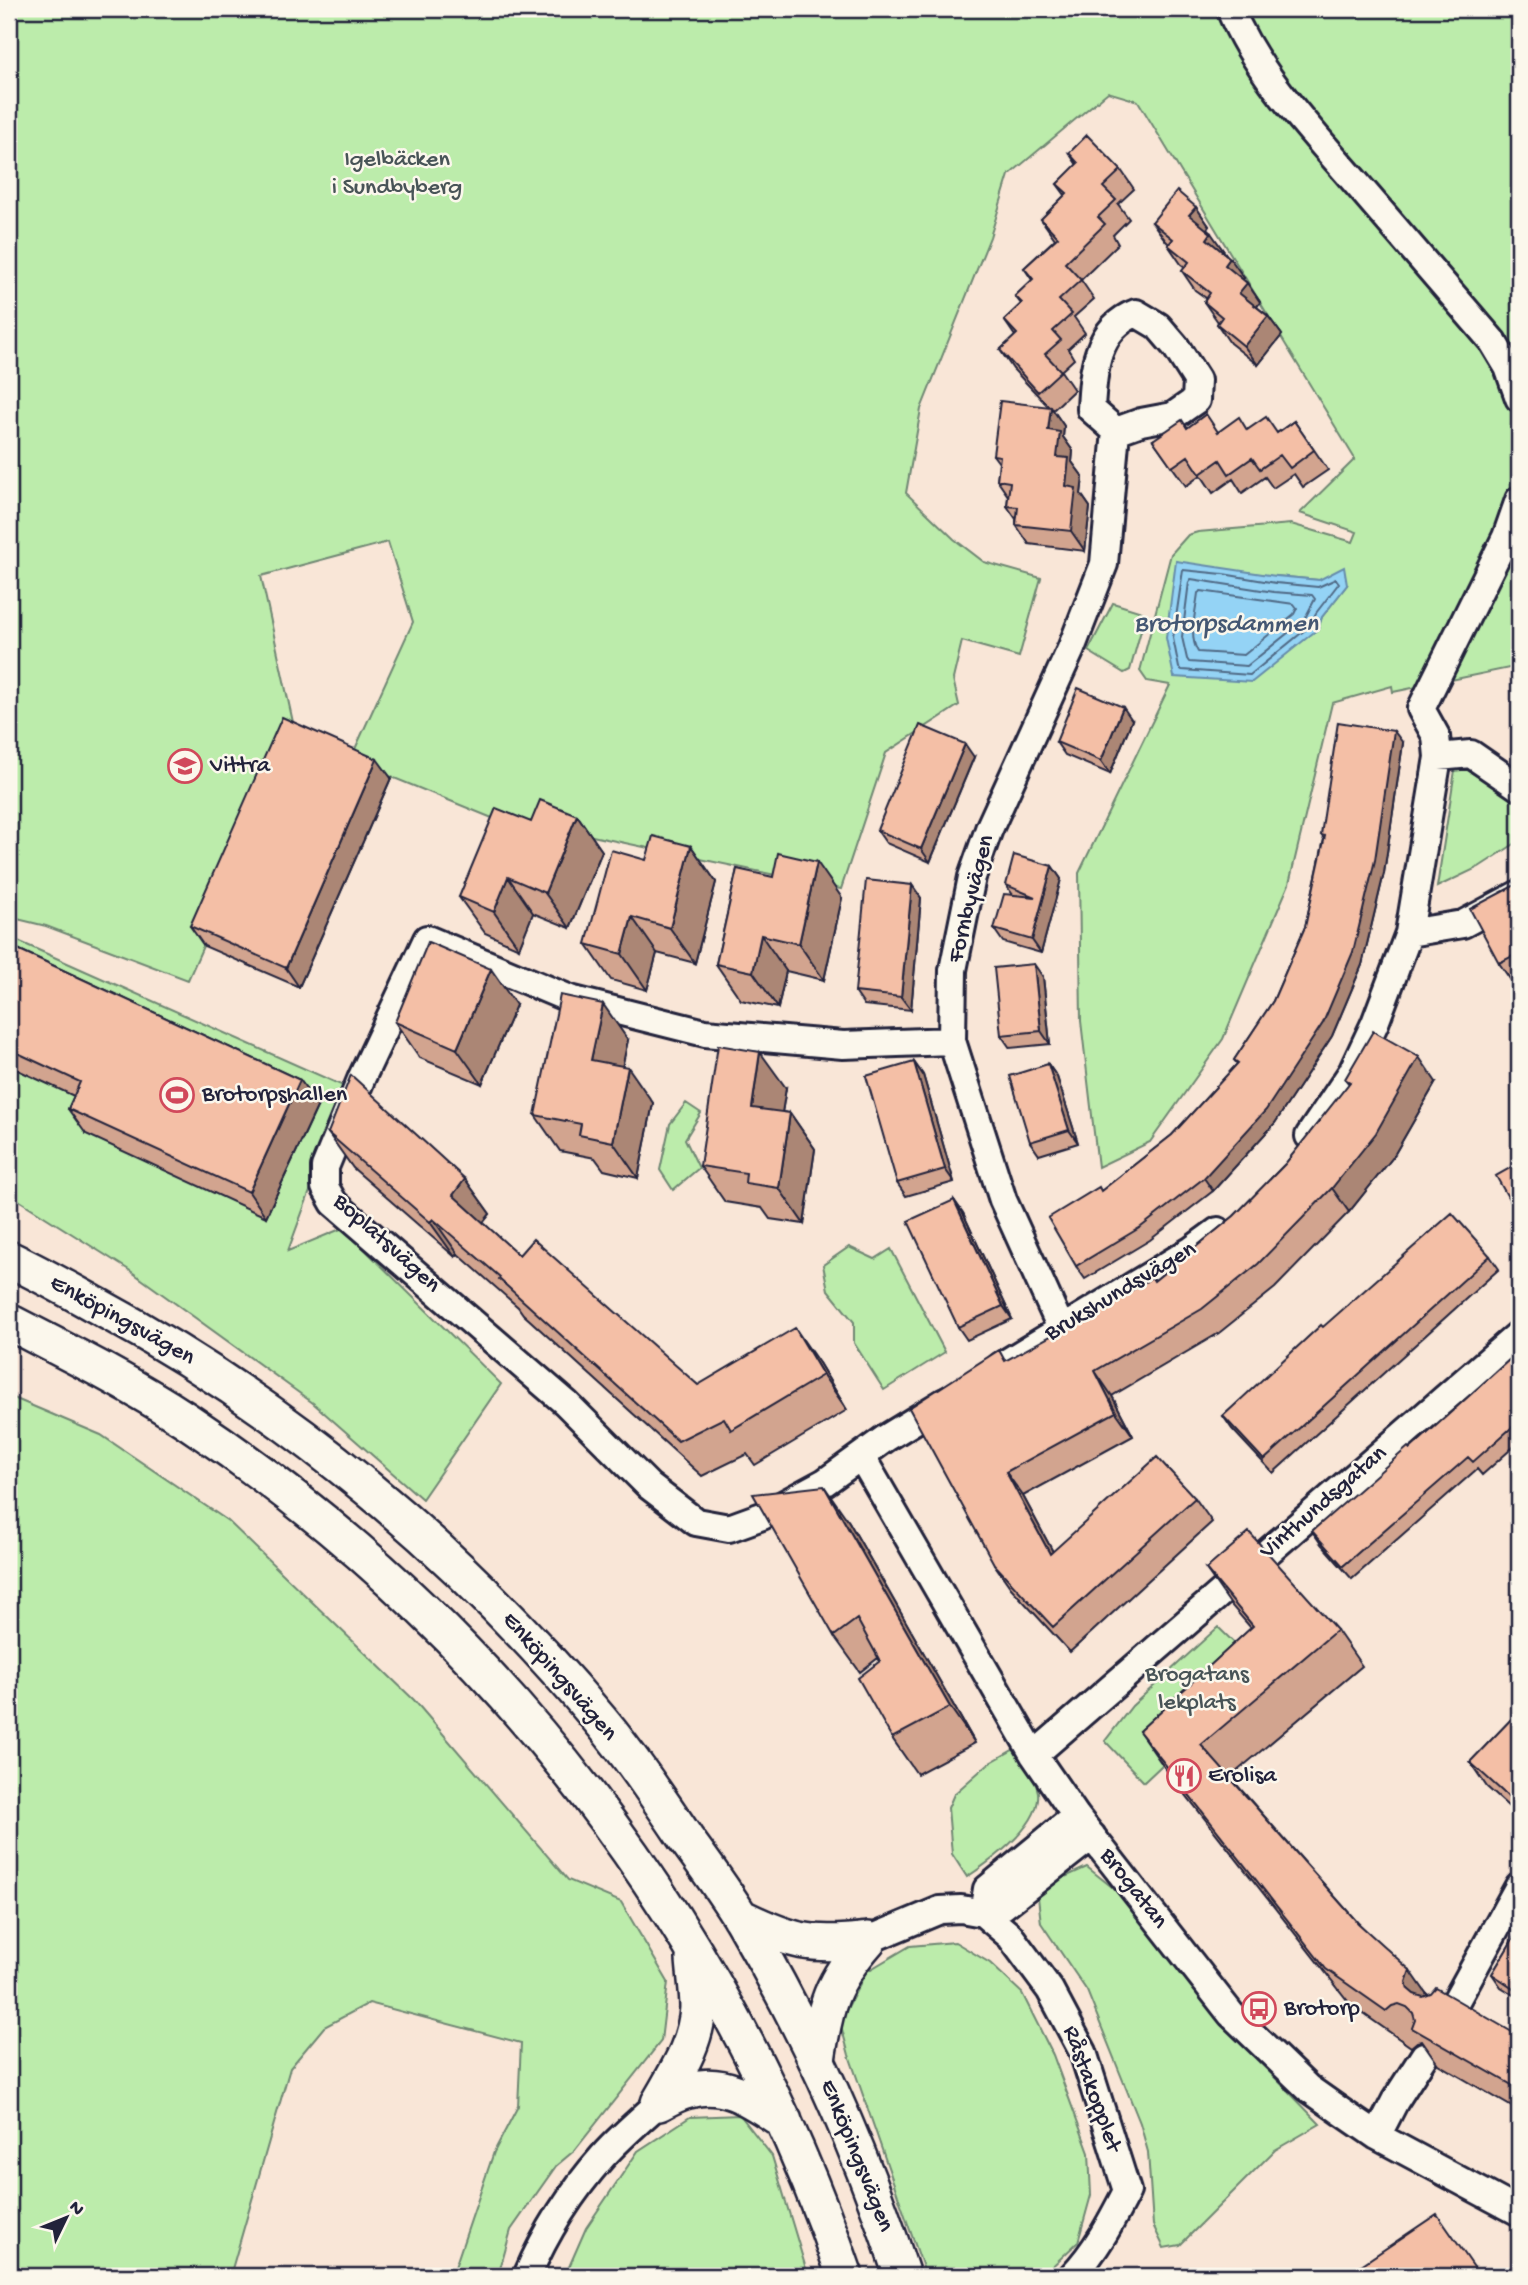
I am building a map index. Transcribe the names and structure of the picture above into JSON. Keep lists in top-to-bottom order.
{
  "streets": {
    "main road": ["Enköpingsvägen"],
    "street": [
      "Fornbyvägen",
      "Boplatsvägen",
      "Brukshundsvägen",
      "Vinthundsgatan",
      "Brogatan",
      "Råstakopplet"
    ]
  },
  "crossings": [
    ["Fornbyvägen", "Boplatsvägen"],
    ["Fornbyvägen", "Brukshundsvägen"],
    ["Boplatsvägen", "Brukshundsvägen"],
    ["Boplatsvägen", "Brogatan"],
    ["Brukshundsvägen", "Brogatan"],
    ["Vinthundsgatan", "Brogatan"]
  ],
  "water": ["Brotorpsdammen"],
  "parks": ["Igelbäcken i Sundbyberg", "Brogatans lekplats"],
  "places": {
    "school or university": ["Vittra"],
    "sports": ["Brotorpshallen"],
    "restaurant": ["Erolisa"],
    "bus stop": ["Brotorp"]
  },
  "north": "top right"
}
